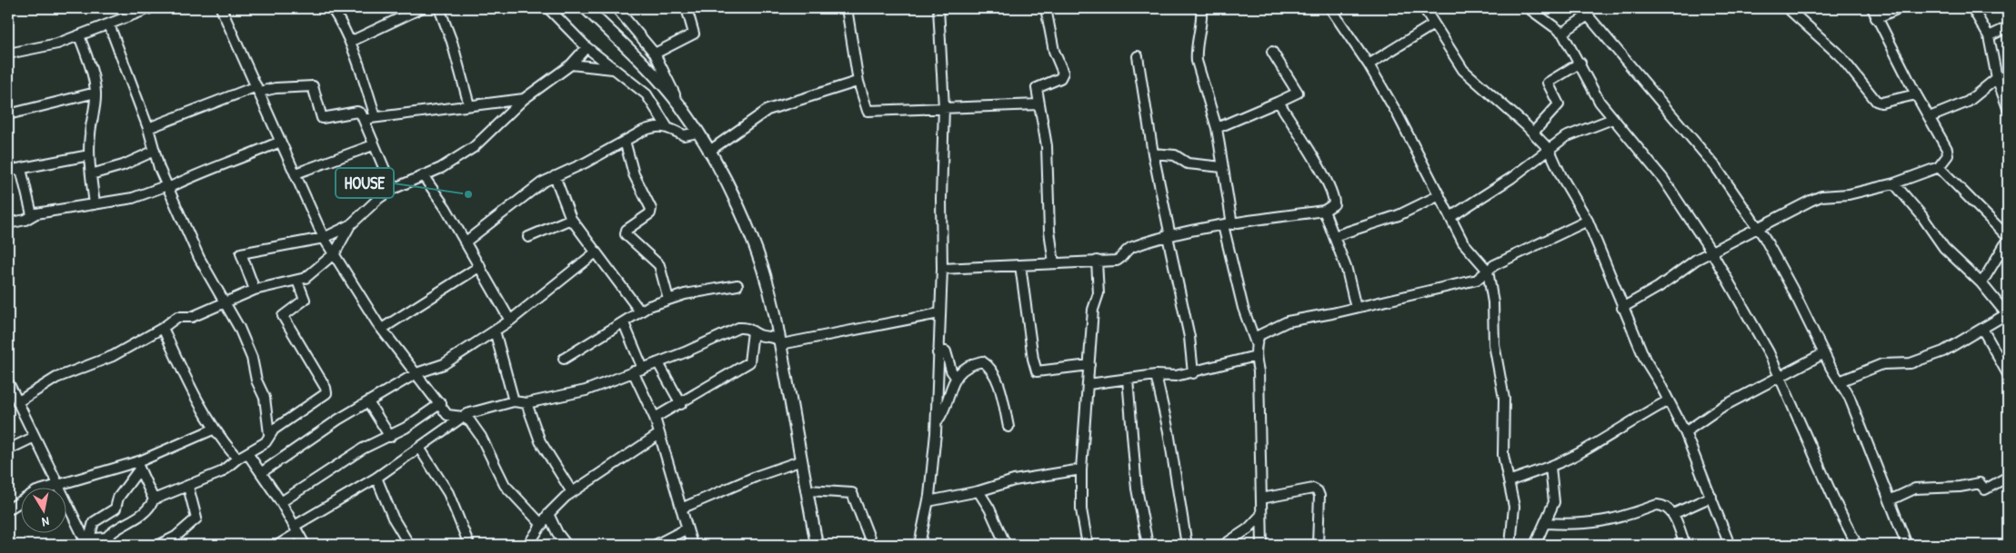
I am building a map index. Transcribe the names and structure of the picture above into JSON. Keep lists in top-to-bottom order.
{
  "places": ["HOUSE"],
  "north": "bottom"
}
